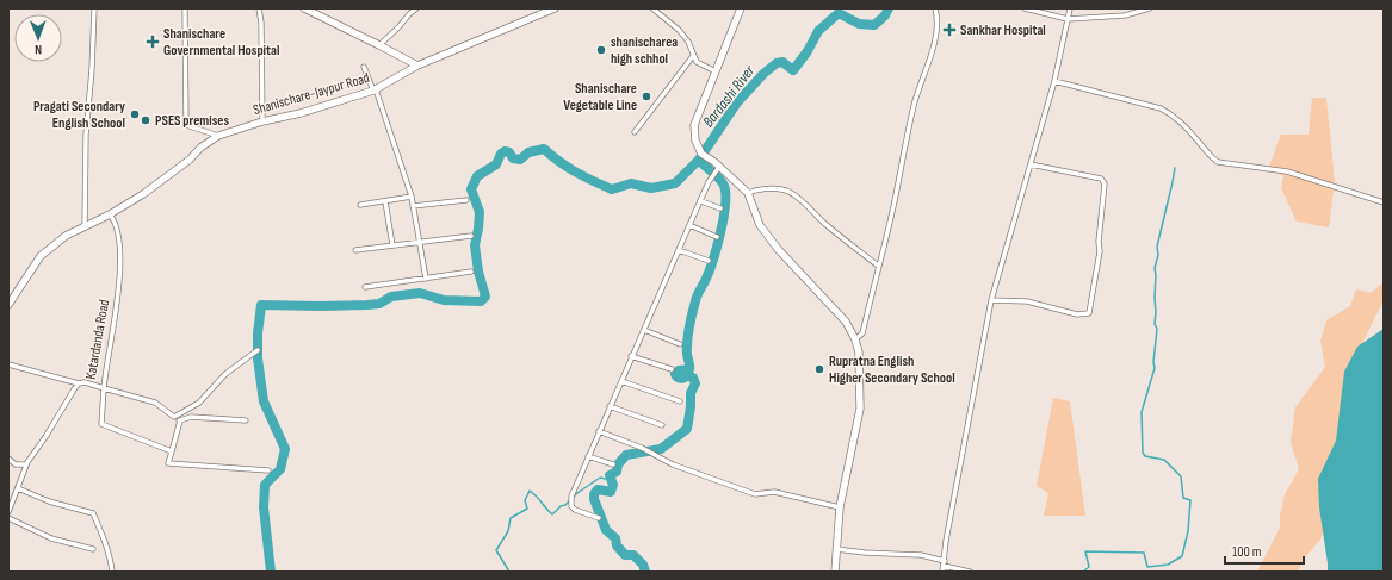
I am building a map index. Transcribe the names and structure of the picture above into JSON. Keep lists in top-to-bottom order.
{
  "streets": {
    "street": ["Shanischare-Jaypur Road", "Katardanda Road"]
  },
  "crossings": [
    ["Shanischare-Jaypur Road", "Katardanda Road"]
  ],
  "water": ["Bardashi River"],
  "places": {
    "health": ["Sankhar Hospital", "Shanischare Governmental Hospital"],
    "other": [
      "shanischarea high schhol",
      "Shanischare Vegetable Line",
      "Pragati Secondary English School",
      "PSES premises",
      "Rupratna English Higher Secondary School"
    ]
  },
  "scale_bar": "100 m",
  "north": "bottom"
}
